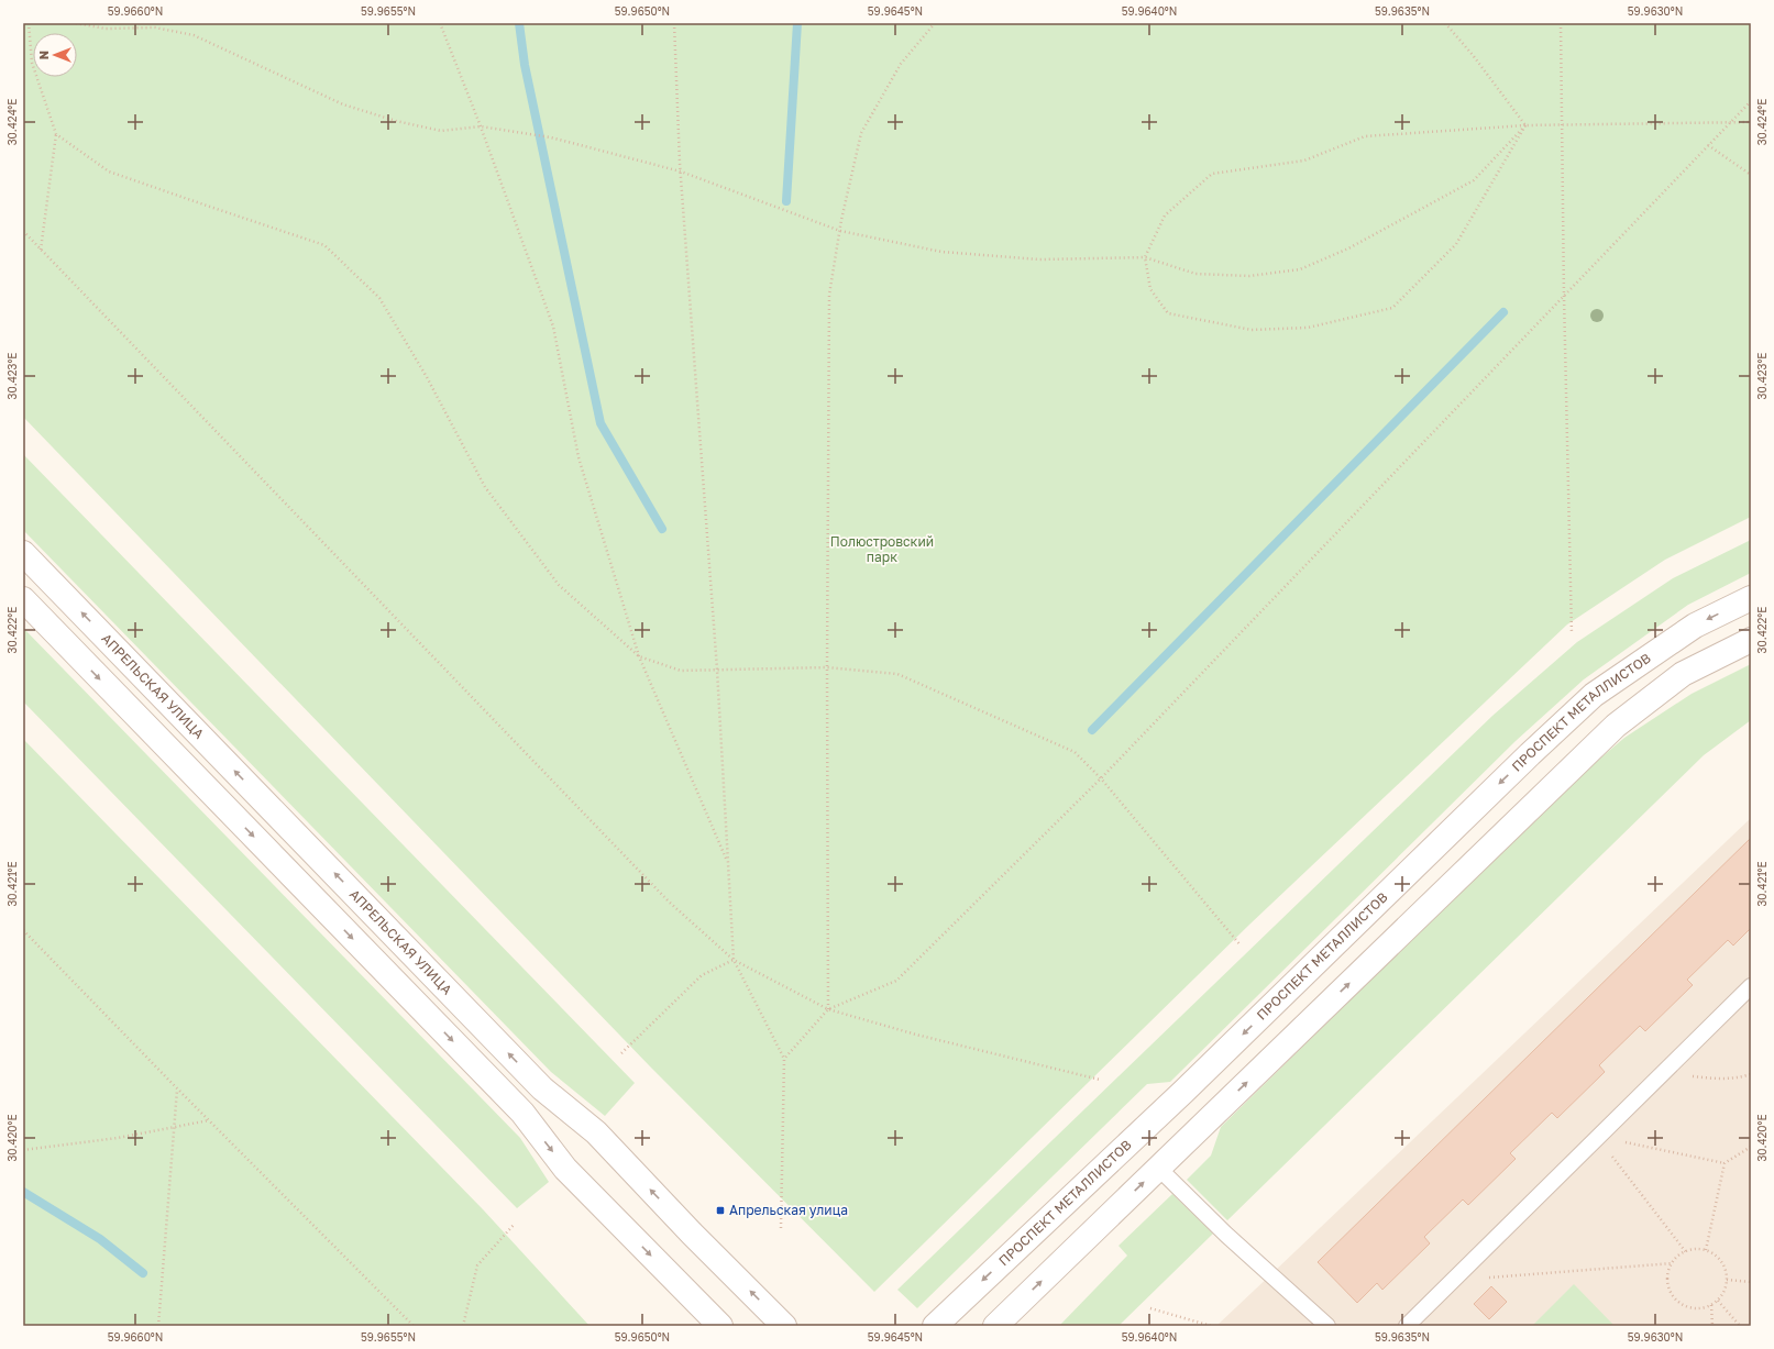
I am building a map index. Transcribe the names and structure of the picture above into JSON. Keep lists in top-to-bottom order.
{
  "streets": {
    "street": ["АПРЕЛЬСКАЯ УЛИЦА", "ПРОСПЕКТ МЕТАЛЛИСТОВ"]
  },
  "parks": ["Полюстровский парк"],
  "places": {
    "transit": ["Апрельская улица"]
  },
  "north": "left",
  "coordinates": [
    "59.9660°N",
    "59.9655°N",
    "59.9650°N",
    "59.9645°N",
    "59.9640°N",
    "59.9635°N",
    "59.9630°N",
    "30.424°E",
    "30.423°E",
    "30.422°E",
    "30.421°E",
    "30.420°E"
  ]
}
